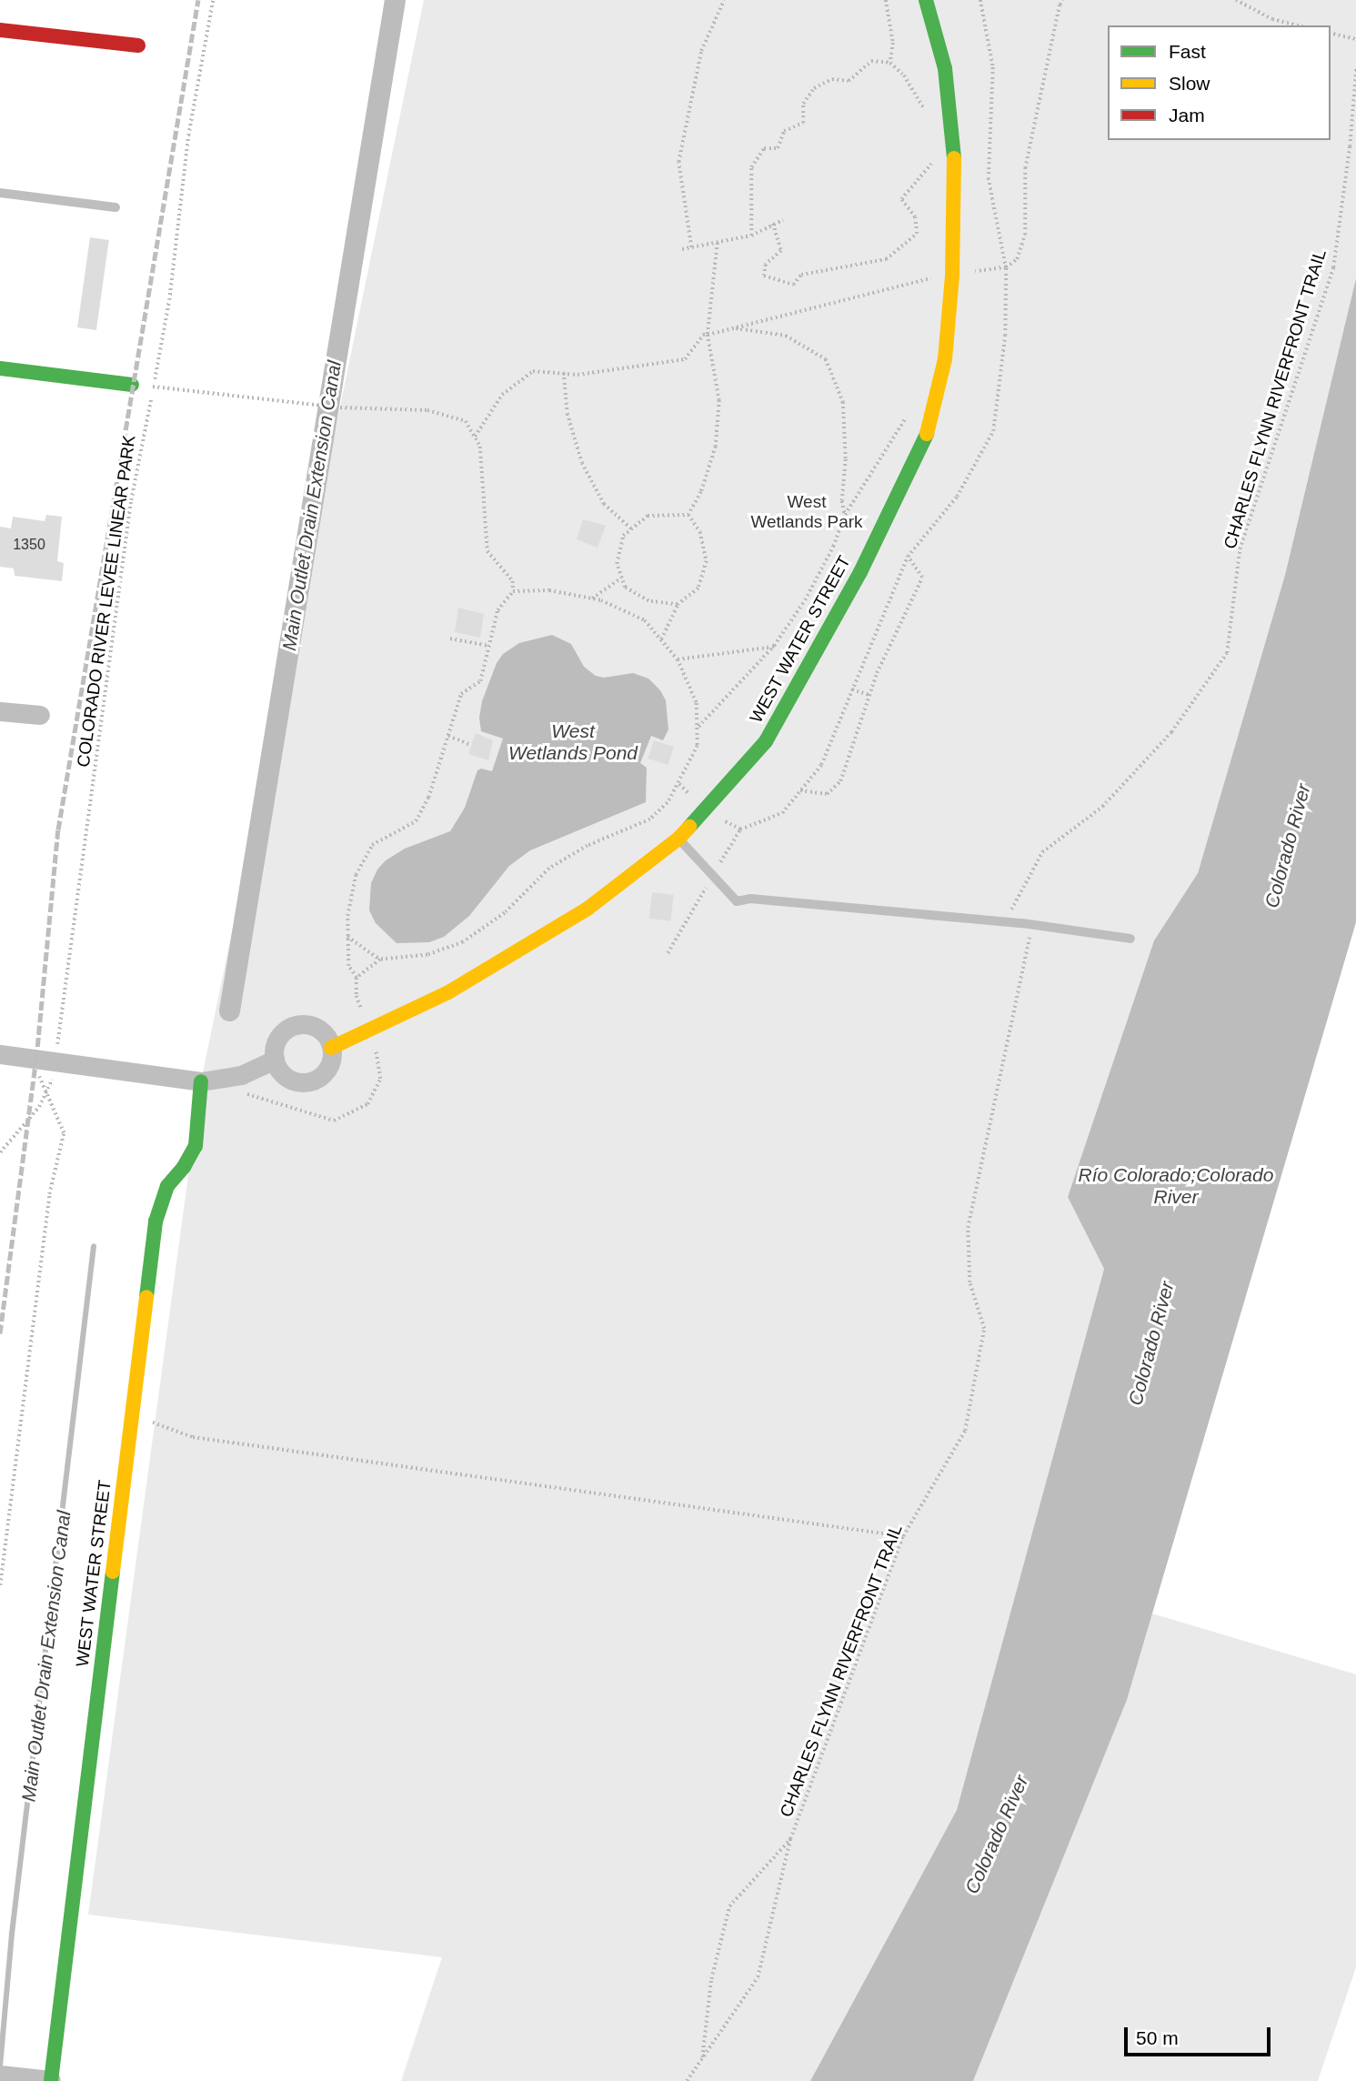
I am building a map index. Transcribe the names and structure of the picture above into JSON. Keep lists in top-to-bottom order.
{
  "streets": {
    "street": ["WEST WATER STREET"],
    "path": ["CHARLES FLYNN RIVERFRONT TRAIL", "COLORADO RIVER LEVEE LINEAR PARK"]
  },
  "water": [
    "Main Outlet Drain Extension Canal",
    "West Wetlands Pond",
    "Colorado River",
    "Río Colorado;Colorado River"
  ],
  "parks": ["West Wetlands Park"],
  "house_numbers": ["1350"],
  "legend": ["Fast", "Slow", "Jam"],
  "scale_bar": "50 m"
}
